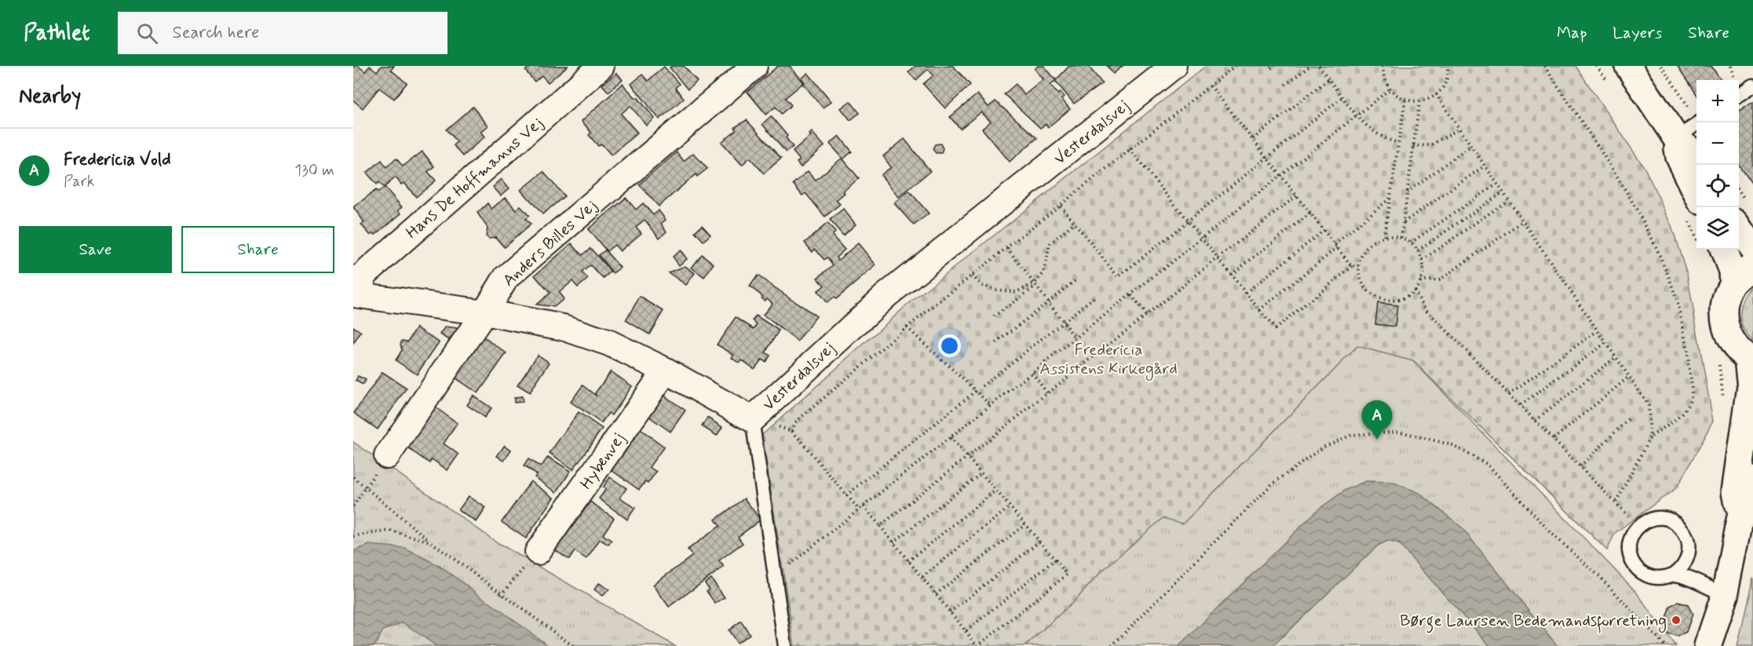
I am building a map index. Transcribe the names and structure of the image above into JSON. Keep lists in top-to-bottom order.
{
  "streets": {
    "street": [
      "Vesterdalsvej",
      "Hans De Hoffmanns Vej",
      "Anders Billes Vej",
      "Hybenvej"
    ]
  },
  "crossings": [
    ["Vesterdalsvej", "Hans De Hoffmanns Vej"],
    ["Vesterdalsvej", "Anders Billes Vej"],
    ["Vesterdalsvej", "Hybenvej"]
  ],
  "parks": ["Fredericia Assistens Kirkegård"],
  "places": ["Børge Laursen Bedemandsforretning"],
  "page": {
    "header": "Pathlet",
    "search": "Search here",
    "nav": ["Map", "Layers", "Share"],
    "heading": "Nearby",
    "map_buttons": ["+", "−"],
    "list": [
      {
        "mark": "A",
        "name": "Fredericia Vold",
        "note": "Park",
        "value": "130 m"
      }
    ],
    "buttons": ["Save", "Share"],
    "pins": "A"
  }
}
